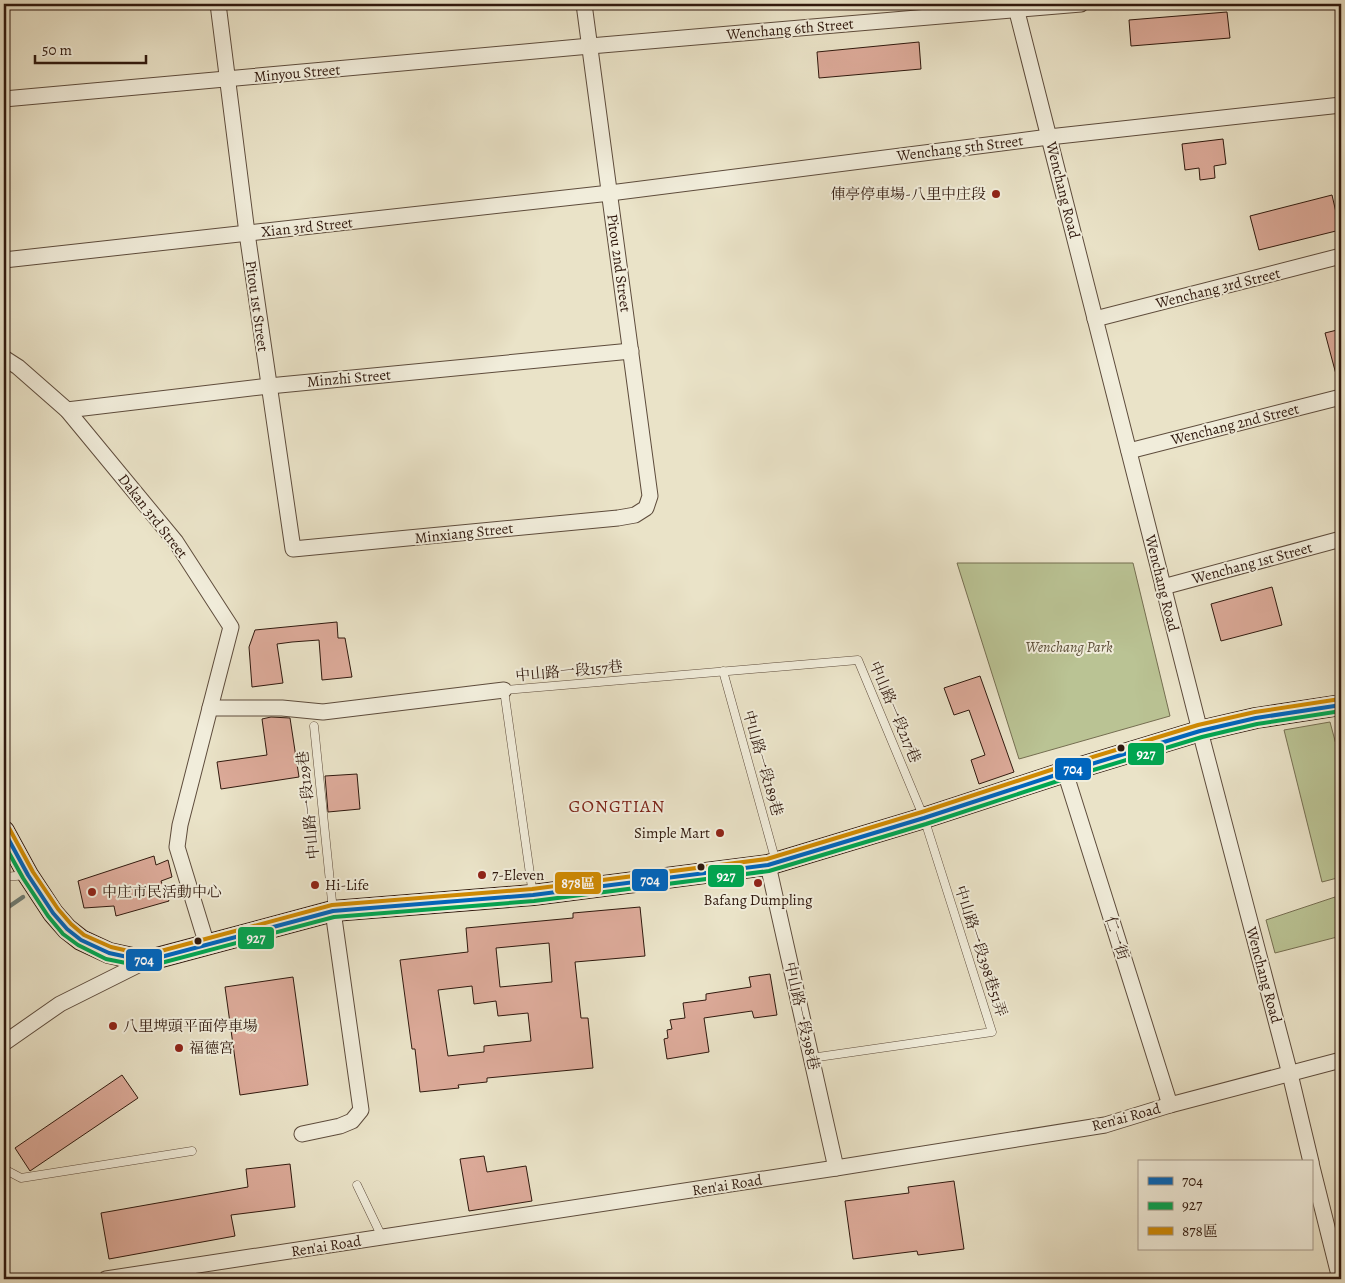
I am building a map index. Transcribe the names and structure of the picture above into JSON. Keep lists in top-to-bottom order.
{
  "streets": {
    "street": [
      "Wenchang 6th Street",
      "Minyou Street",
      "Wenchang 5th Street",
      "Wenchang Road",
      "Xian 3rd Street",
      "Pitou 2nd Street",
      "Wenchang 3rd Street",
      "Pitou 1st Street",
      "Minzhi Street",
      "Wenchang 2nd Street",
      "Dakan 3rd Street",
      "Minxiang Street",
      "Wenchang 1st Street",
      "仁一街",
      "中山路一段398巷",
      "Ren'ai Road"
    ],
    "lane": [
      "中山路一段157巷",
      "中山路一段217巷",
      "中山路一段189巷",
      "中山路一段129巷",
      "中山路一段398巷51弄"
    ]
  },
  "crossings": [
    ["Wenchang 6th Street", "Minyou Street"],
    ["Wenchang 6th Street", "Wenchang Road"],
    ["Wenchang 6th Street", "Pitou 2nd Street"],
    ["Minyou Street", "Pitou 2nd Street"],
    ["Minyou Street", "Pitou 1st Street"],
    ["Wenchang 5th Street", "Wenchang Road"],
    ["Wenchang 5th Street", "Xian 3rd Street"],
    ["Wenchang 5th Street", "Pitou 2nd Street"],
    ["Wenchang Road", "Wenchang 3rd Street"],
    ["Wenchang Road", "Wenchang 2nd Street"],
    ["Wenchang Road", "Wenchang 1st Street"],
    ["Wenchang Road", "Ren'ai Road"],
    ["Xian 3rd Street", "Pitou 2nd Street"],
    ["Xian 3rd Street", "Pitou 1st Street"],
    ["Pitou 2nd Street", "Minzhi Street"],
    ["Pitou 2nd Street", "Minxiang Street"],
    ["Pitou 1st Street", "Minzhi Street"],
    ["Pitou 1st Street", "Minxiang Street"],
    ["Minzhi Street", "Dakan 3rd Street"],
    ["中山路一段157巷", "中山路一段217巷"],
    ["中山路一段157巷", "中山路一段189巷"],
    ["中山路一段217巷", "中山路一段189巷"],
    ["中山路一段217巷", "中山路一段398巷51弄"],
    ["中山路一段189巷", "中山路一段398巷"],
    ["仁一街", "Ren'ai Road"],
    ["中山路一段398巷51弄", "中山路一段398巷"],
    ["中山路一段398巷", "Ren'ai Road"]
  ],
  "districts": ["GONGTIAN"],
  "parks": ["Wenchang Park"],
  "places": [
    "俥亭停車場-八里中庄段",
    "Simple Mart",
    "7-Eleven",
    "Bafang Dumpling",
    "Hi-Life",
    "中庄市民活動中心",
    "八里埤頭平面停車場",
    "福德宮"
  ],
  "lines": ["transit line 878區", "transit line 704", "transit line 927"],
  "legend": ["704", "927", "878區"],
  "scale_bar": "50 m"
}
